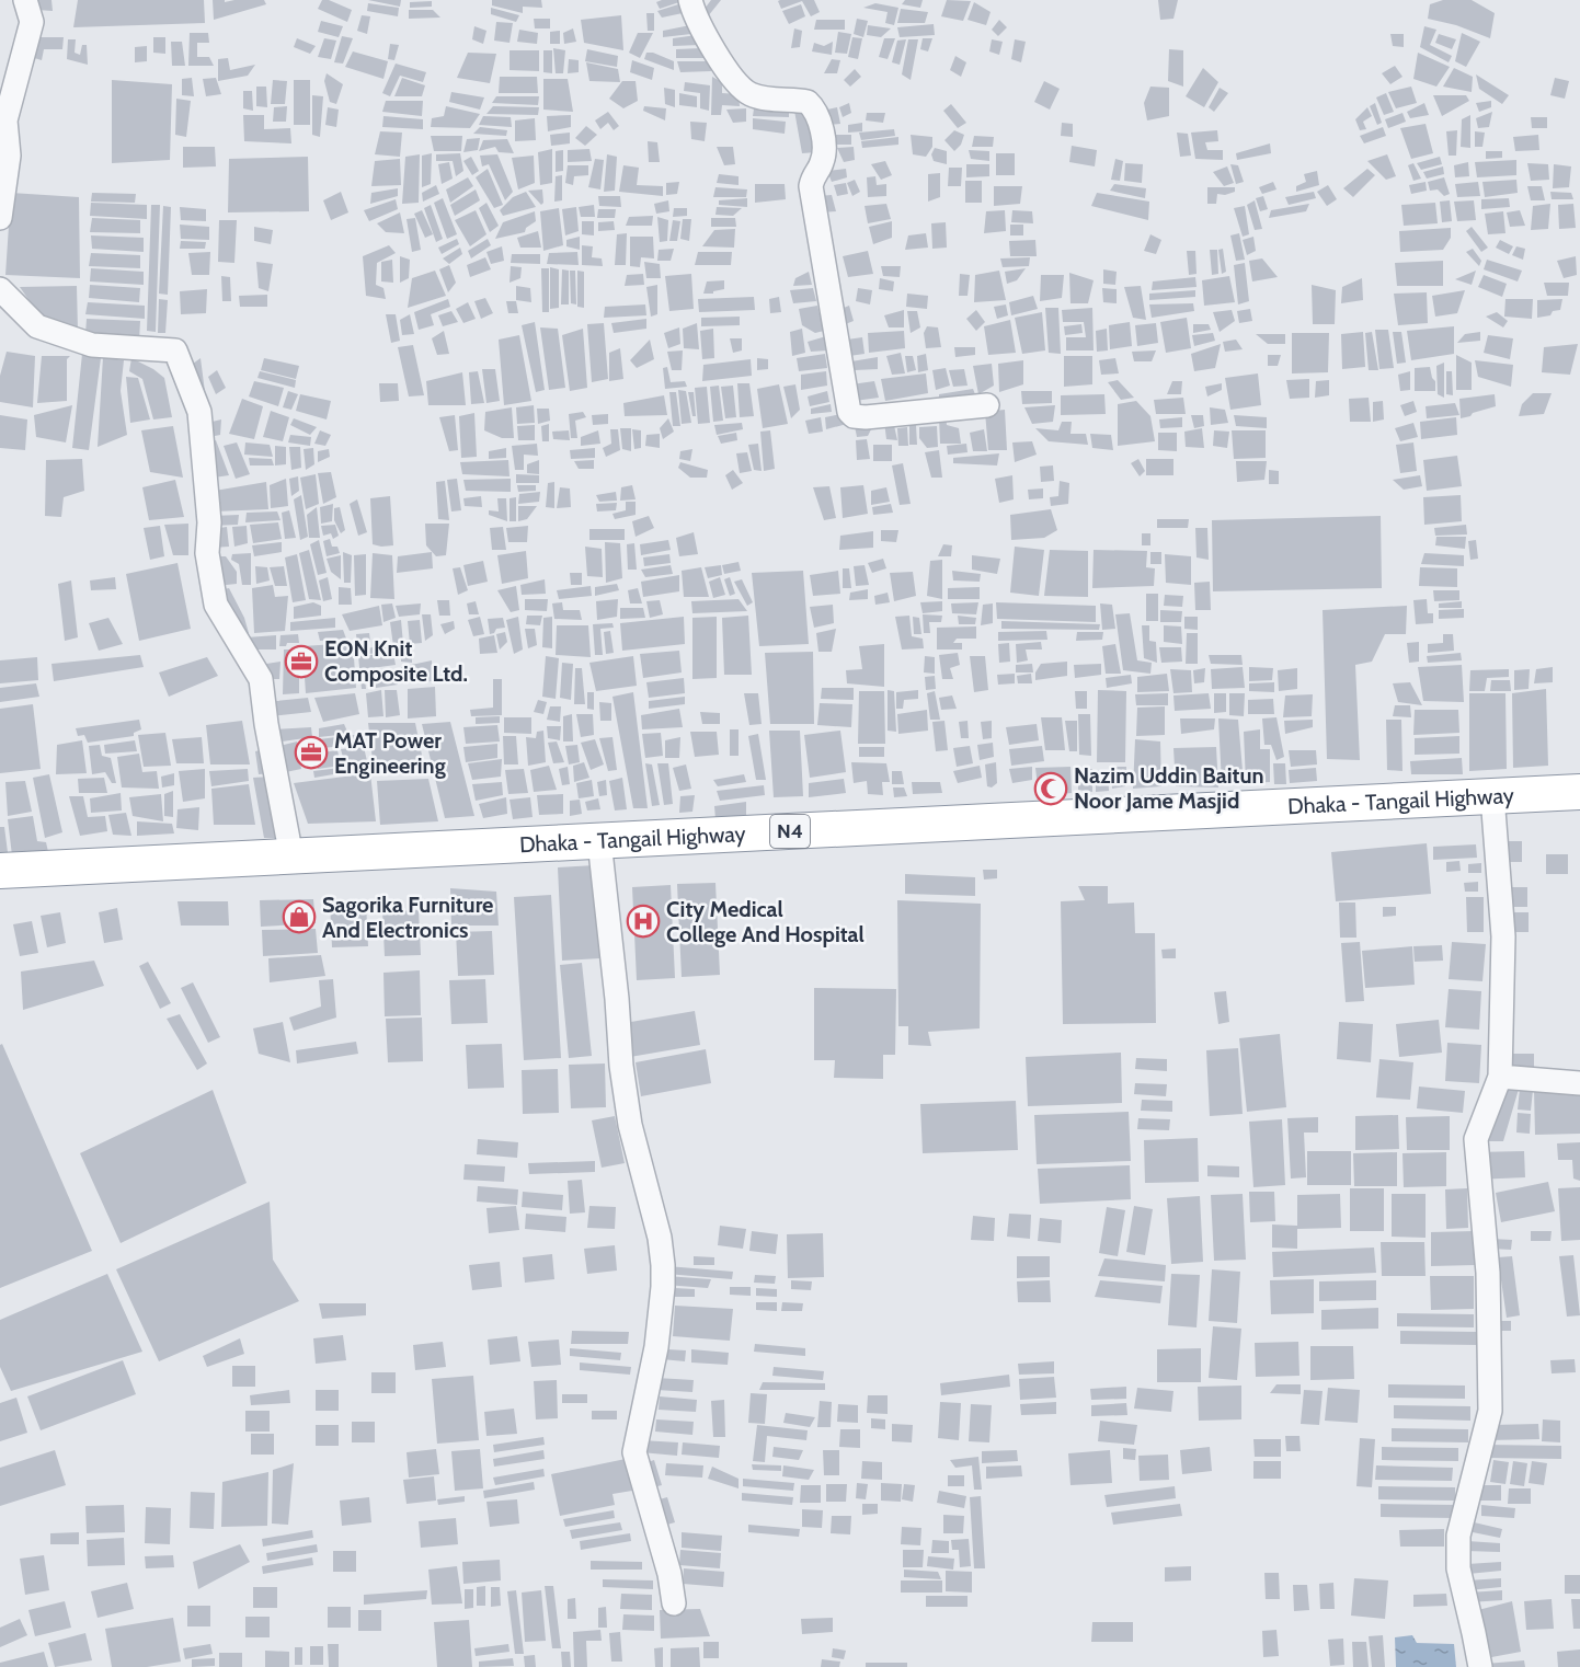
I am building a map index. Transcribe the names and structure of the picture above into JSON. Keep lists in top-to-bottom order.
{
  "streets": {
    "highway": ["Dhaka - Tangail Highway", "N4"]
  },
  "places": {
    "office": ["EON Knit Composite Ltd.", "MAT Power Engineering"],
    "mosque": ["Nazim Uddin Baitun Noor Jame Masjid"],
    "shop": ["Sagorika Furniture And Electronics"],
    "hospital": ["City Medical College And Hospital"]
  }
}
